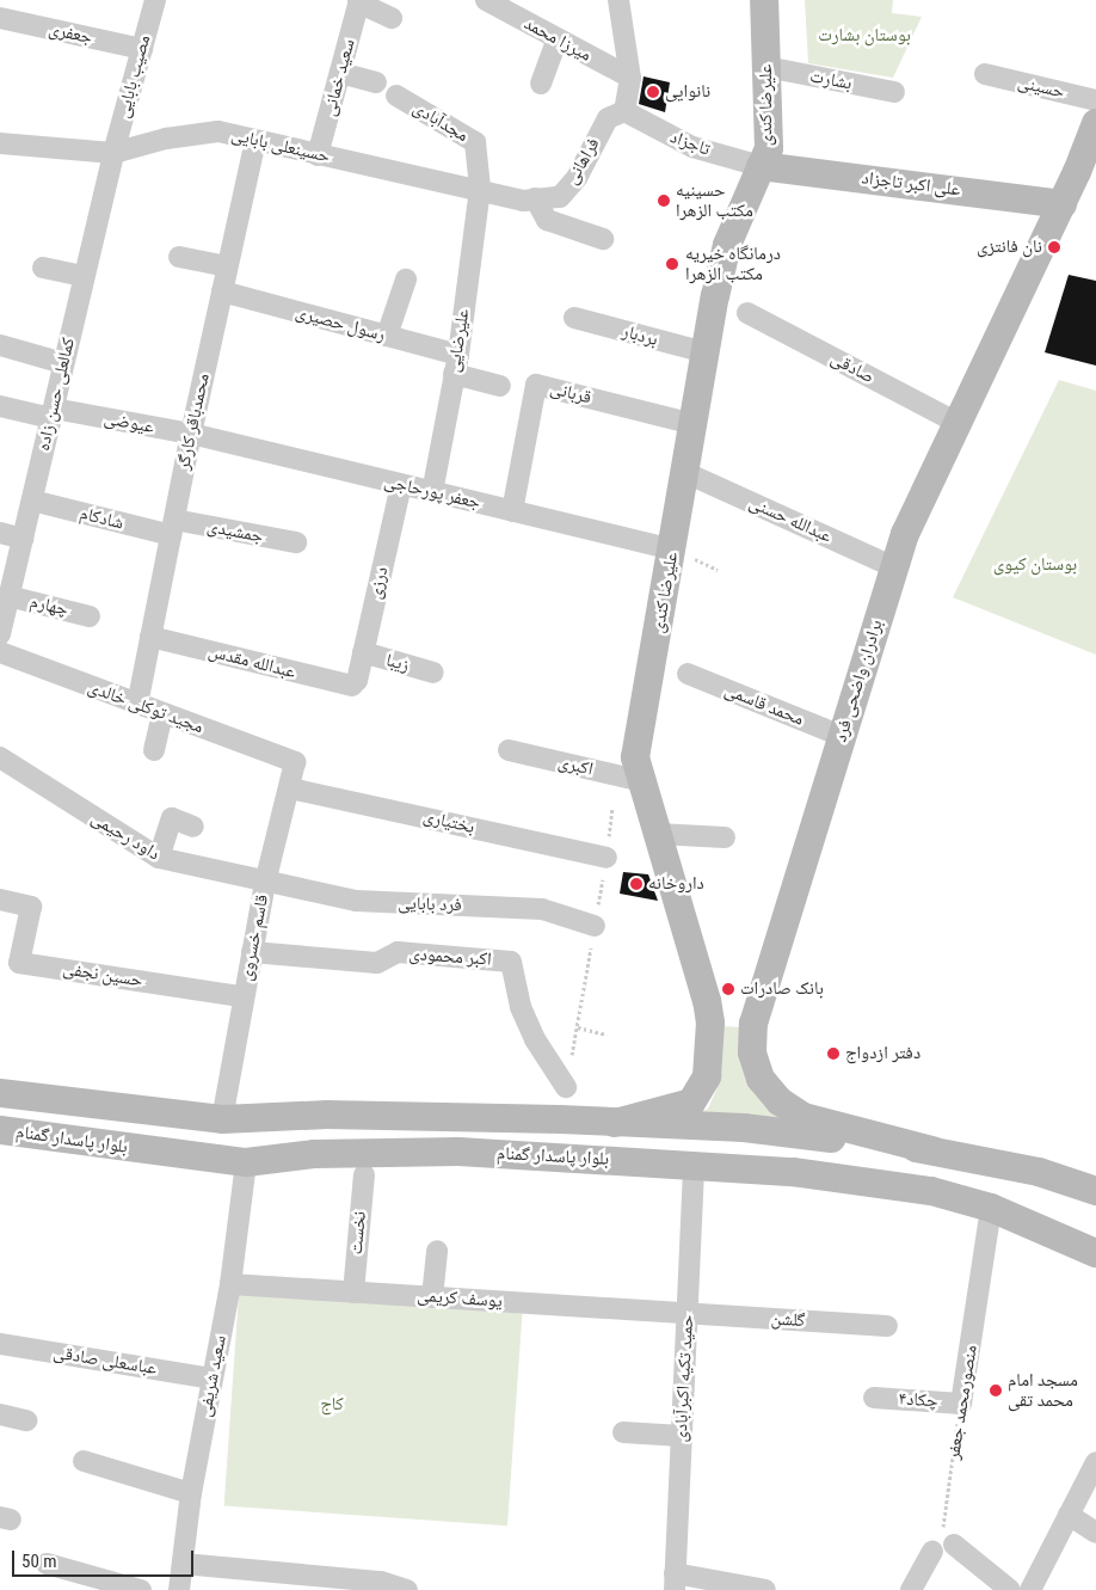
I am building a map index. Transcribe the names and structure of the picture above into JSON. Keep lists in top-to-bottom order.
{
  "streets": {
    "main road": [
      "علیرضا کندی",
      "علی اکبر تاجزاد",
      "برادران واضحی فرد",
      "بلوار پاسدار گمنام"
    ],
    "street": [
      "جعفری",
      "میرزا محمد",
      "مصیب بابایی",
      "سعید خمانی",
      "بشارت",
      "حسینی",
      "مجدآبادی",
      "تاجزاد",
      "حسینعلی بابایی",
      "فراهانی",
      "رسول حصیری",
      "بردبار",
      "علیرضایی",
      "صادقی",
      "قربانی",
      "کمالعلی حسن زاده",
      "محمدباقر کارگر",
      "عیوضی",
      "جعفر پورحاجی",
      "شادکام",
      "عبدالله حسنی",
      "جمشیدی",
      "درزی",
      "چهارم",
      "عبدالله مقدس",
      "زیبا",
      "محمد قاسمی",
      "مجید توکلی خالدی",
      "اکبری",
      "بختیاری",
      "داود رحیمی",
      "فرد بابایی",
      "قاسم خسروی",
      "اکبر محمودی",
      "حسین نجفی",
      "نخست",
      "یوسف کریمی",
      "گلشن",
      "عباسعلی صادقی",
      "سعید شریفی",
      "حمید تکیه اکبرآبادی",
      "چکاد۴",
      "منصورمحمد جعفر"
    ]
  },
  "crossings": [
    ["جعفری", "مصیب بابایی"],
    ["مصیب بابایی", "حسینعلی بابایی"],
    ["مصیب بابایی", "کمالعلی حسن زاده"],
    ["سعید خمانی", "حسینعلی بابایی"],
    ["بشارت", "علیرضا کندی"],
    ["علیرضا کندی", "تاجزاد"],
    ["علیرضا کندی", "علی اکبر تاجزاد"],
    ["علیرضا کندی", "بردبار"],
    ["علیرضا کندی", "قربانی"],
    ["علیرضا کندی", "جعفر پورحاجی"],
    ["علیرضا کندی", "عبدالله حسنی"],
    ["علیرضا کندی", "اکبری"],
    ["علیرضا کندی", "بلوار پاسدار گمنام"],
    ["مجدآبادی", "حسینعلی بابایی"],
    ["مجدآبادی", "علیرضایی"],
    ["تاجزاد", "فراهانی"],
    ["تاجزاد", "علی اکبر تاجزاد"],
    ["حسینعلی بابایی", "فراهانی"],
    ["حسینعلی بابایی", "علیرضایی"],
    ["حسینعلی بابایی", "کمالعلی حسن زاده"],
    ["حسینعلی بابایی", "محمدباقر کارگر"],
    ["علی اکبر تاجزاد", "برادران واضحی فرد"],
    ["رسول حصیری", "علیرضایی"],
    ["رسول حصیری", "محمدباقر کارگر"],
    ["علیرضایی", "جعفر پورحاجی"],
    ["صادقی", "برادران واضحی فرد"],
    ["قربانی", "جعفر پورحاجی"],
    ["کمالعلی حسن زاده", "عیوضی"],
    ["کمالعلی حسن زاده", "شادکام"],
    ["کمالعلی حسن زاده", "چهارم"],
    ["محمدباقر کارگر", "عیوضی"],
    ["محمدباقر کارگر", "جعفر پورحاجی"],
    ["محمدباقر کارگر", "شادکام"],
    ["محمدباقر کارگر", "جمشیدی"],
    ["محمدباقر کارگر", "عبدالله مقدس"],
    ["محمدباقر کارگر", "مجید توکلی خالدی"],
    ["عیوضی", "جعفر پورحاجی"],
    ["جعفر پورحاجی", "درزی"],
    ["شادکام", "جمشیدی"],
    ["عبدالله حسنی", "برادران واضحی فرد"],
    ["درزی", "عبدالله مقدس"],
    ["درزی", "زیبا"],
    ["برادران واضحی فرد", "محمد قاسمی"],
    ["برادران واضحی فرد", "بلوار پاسدار گمنام"],
    ["مجید توکلی خالدی", "قاسم خسروی"],
    ["بختیاری", "قاسم خسروی"],
    ["داود رحیمی", "فرد بابایی"],
    ["داود رحیمی", "قاسم خسروی"],
    ["فرد بابایی", "قاسم خسروی"],
    ["قاسم خسروی", "اکبر محمودی"],
    ["قاسم خسروی", "حسین نجفی"],
    ["قاسم خسروی", "بلوار پاسدار گمنام"],
    ["بلوار پاسدار گمنام", "سعید شریفی"],
    ["بلوار پاسدار گمنام", "حمید تکیه اکبرآبادی"],
    ["بلوار پاسدار گمنام", "منصورمحمد جعفر"],
    ["نخست", "یوسف کریمی"],
    ["یوسف کریمی", "گلشن"],
    ["یوسف کریمی", "سعید شریفی"],
    ["یوسف کریمی", "حمید تکیه اکبرآبادی"],
    ["گلشن", "حمید تکیه اکبرآبادی"],
    ["عباسعلی صادقی", "سعید شریفی"],
    ["چکاد۴", "منصورمحمد جعفر"]
  ],
  "parks": ["بوستان بشارت", "بوستان کیوی", "کاج"],
  "places": [
    "نانوایی",
    "حسینیه مکتب الزهرا",
    "نان فانتزی",
    "درمانگاه خیریه مکتب الزهرا",
    "داروخانه",
    "بانک صادرات",
    "دفتر ازدواج",
    "مسجد امام محمد تقی"
  ],
  "scale_bar": "50 m"
}
